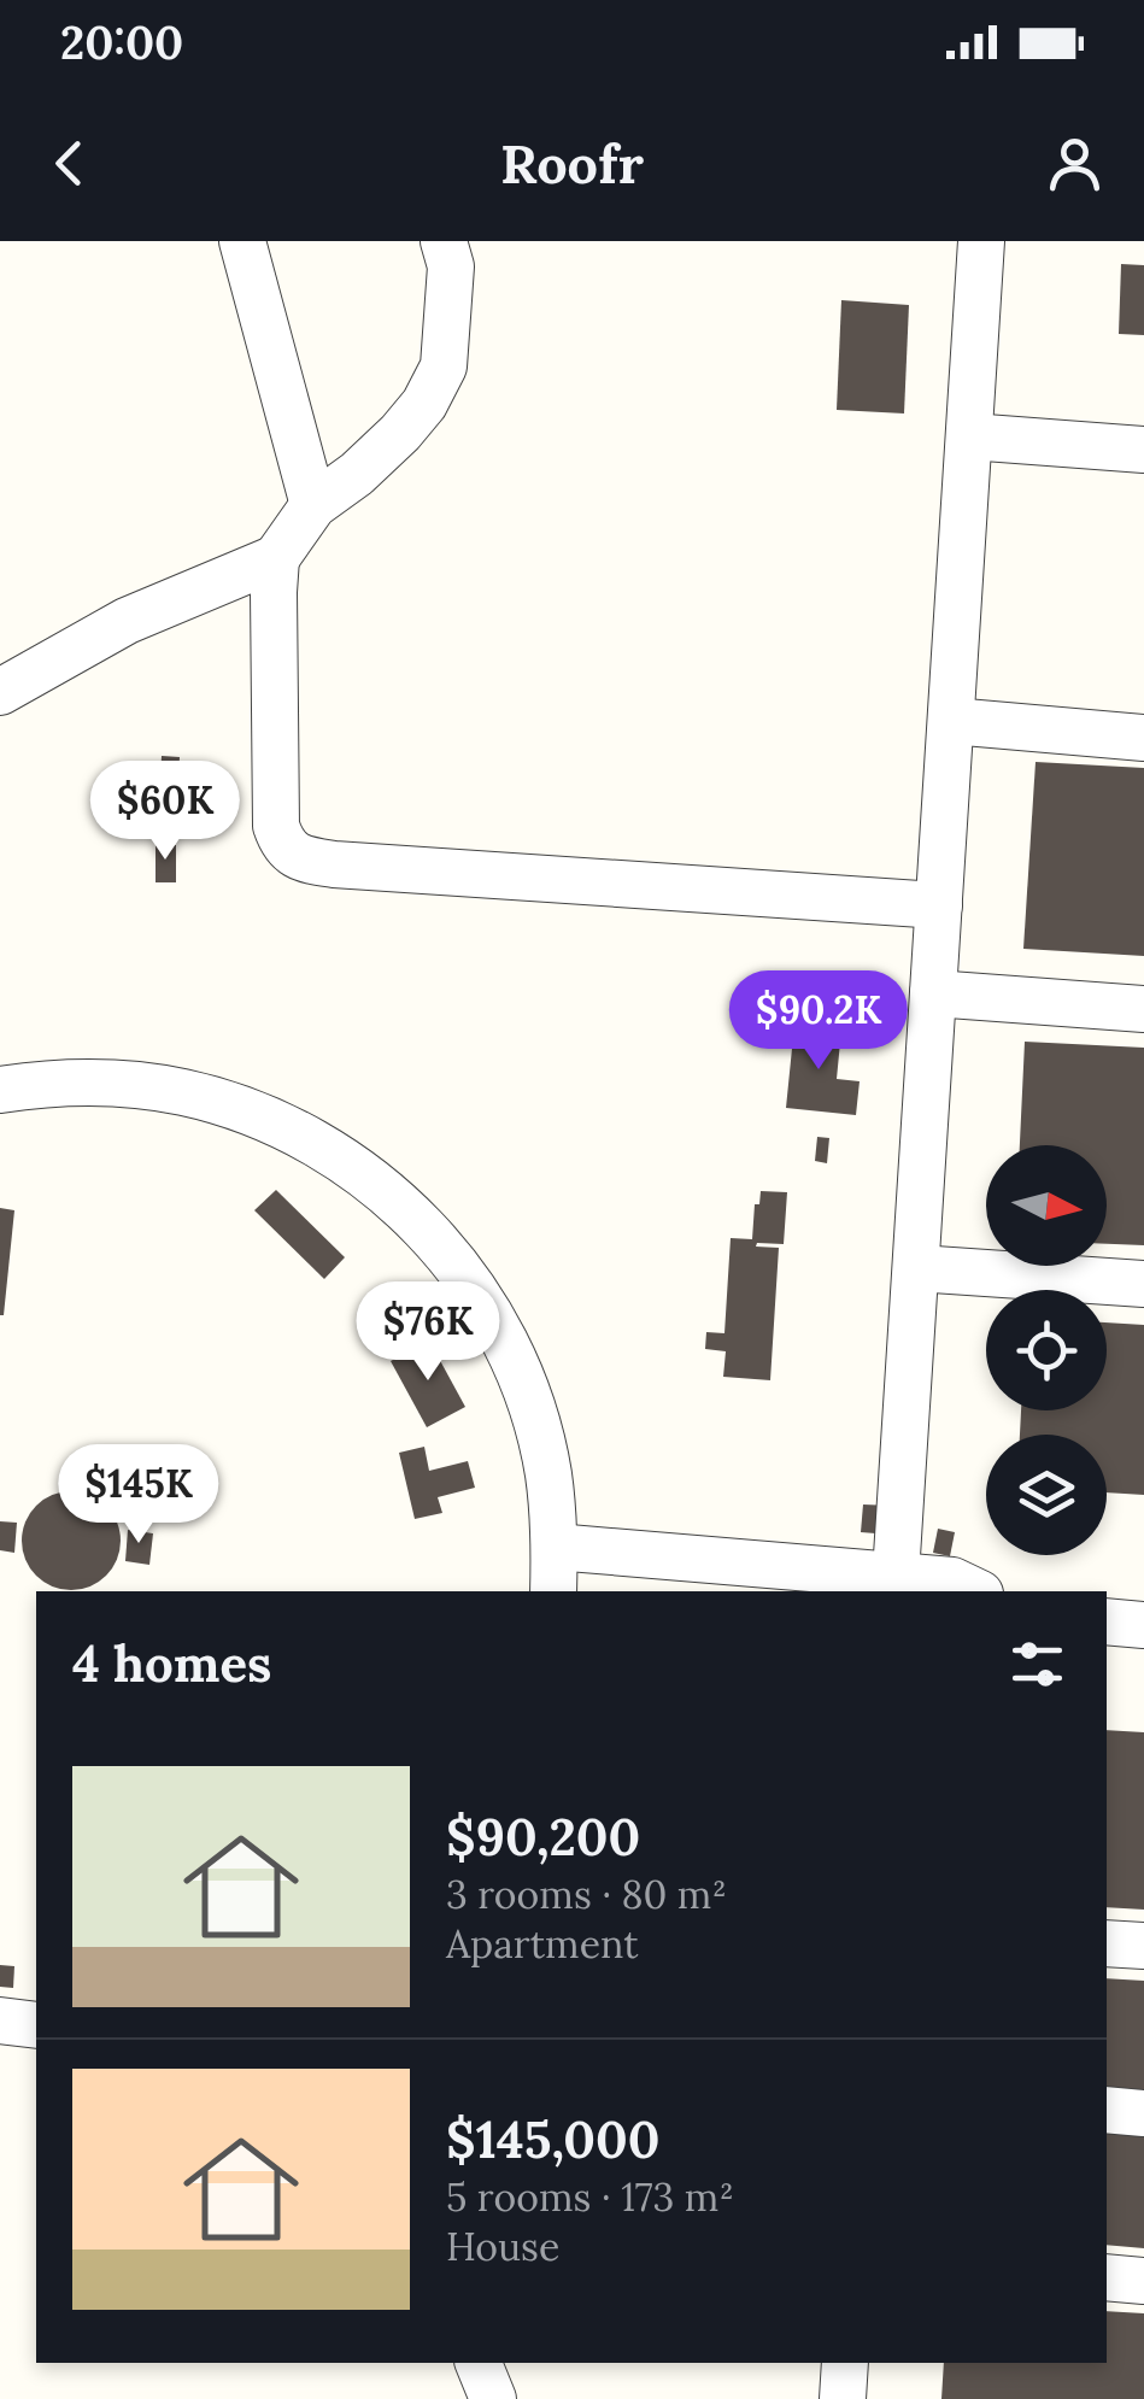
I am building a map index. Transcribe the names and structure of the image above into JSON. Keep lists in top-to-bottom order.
{
  "north": "right",
  "page": {
    "status": "20:00",
    "header": "Roofr",
    "price": [
      "$60K",
      "$90.2K",
      "$76K",
      "$145K"
    ],
    "heading": "4 homes",
    "list": [
      {
        "name": "$90,200",
        "note": "3 rooms · 80 m² · Apartment"
      },
      {
        "name": "$145,000",
        "note": "5 rooms · 173 m² · House"
      }
    ]
  }
}
